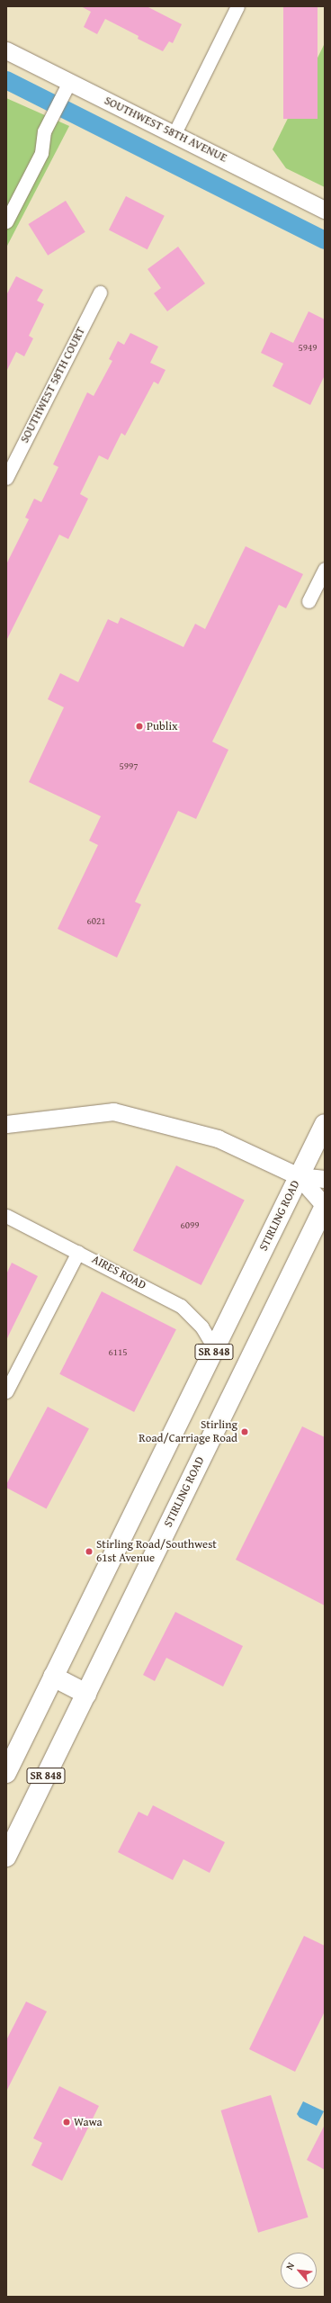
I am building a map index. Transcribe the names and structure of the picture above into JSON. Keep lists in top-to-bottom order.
{
  "streets": {
    "main road": ["STIRLING ROAD", "SR 848"],
    "street": ["SOUTHWEST 58TH AVENUE", "SOUTHWEST 58TH COURT", "AIRES ROAD"]
  },
  "crossings": [
    ["STIRLING ROAD", "AIRES ROAD"]
  ],
  "places": [
    "Publix",
    "Stirling Road/Carriage Road",
    "Stirling Road/Southwest 61st Avenue",
    "Wawa"
  ],
  "house_numbers": [
    "5949",
    "5997",
    "6021",
    "6099",
    "6115"
  ],
  "north": "top left"
}
